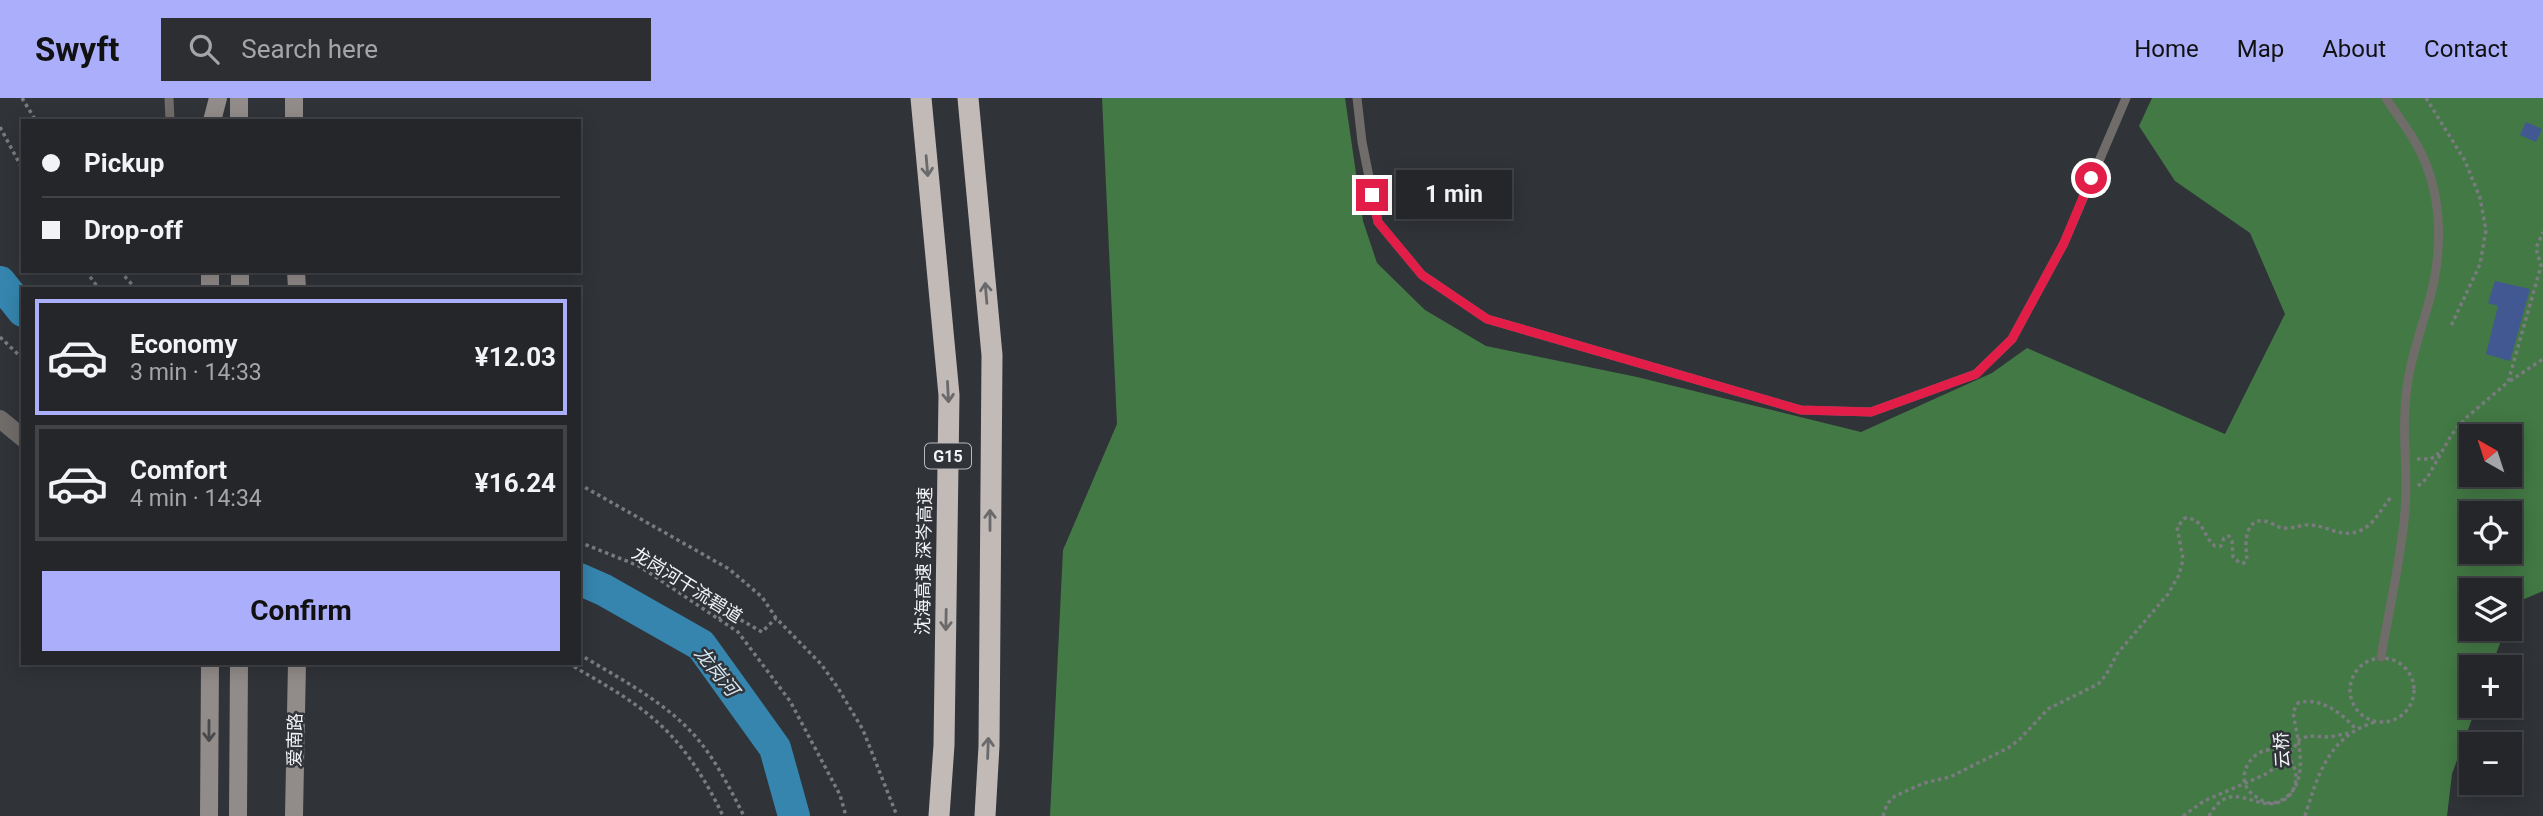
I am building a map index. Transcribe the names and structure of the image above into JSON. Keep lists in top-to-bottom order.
{
  "streets": {
    "highway": ["G15", "沈海高速 深岑高速"],
    "main road": ["爱南路"],
    "path": ["龙岗河干流碧道", "云桥"]
  },
  "water": ["龙岗河"],
  "north": "top left",
  "page": {
    "header": "Swyft",
    "search": "Search here",
    "nav": [
      "Home",
      "Map",
      "About",
      "Contact"
    ],
    "banner": ["Pickup", "Drop-off"],
    "bubble": "1 min",
    "list": [
      {
        "name": "Economy",
        "note": "3 min · 14:33",
        "value": "¥12.03"
      },
      {
        "name": "Comfort",
        "note": "4 min · 14:34",
        "value": "¥16.24"
      }
    ],
    "map_buttons": ["+", "−"],
    "buttons": "Confirm"
  }
}
